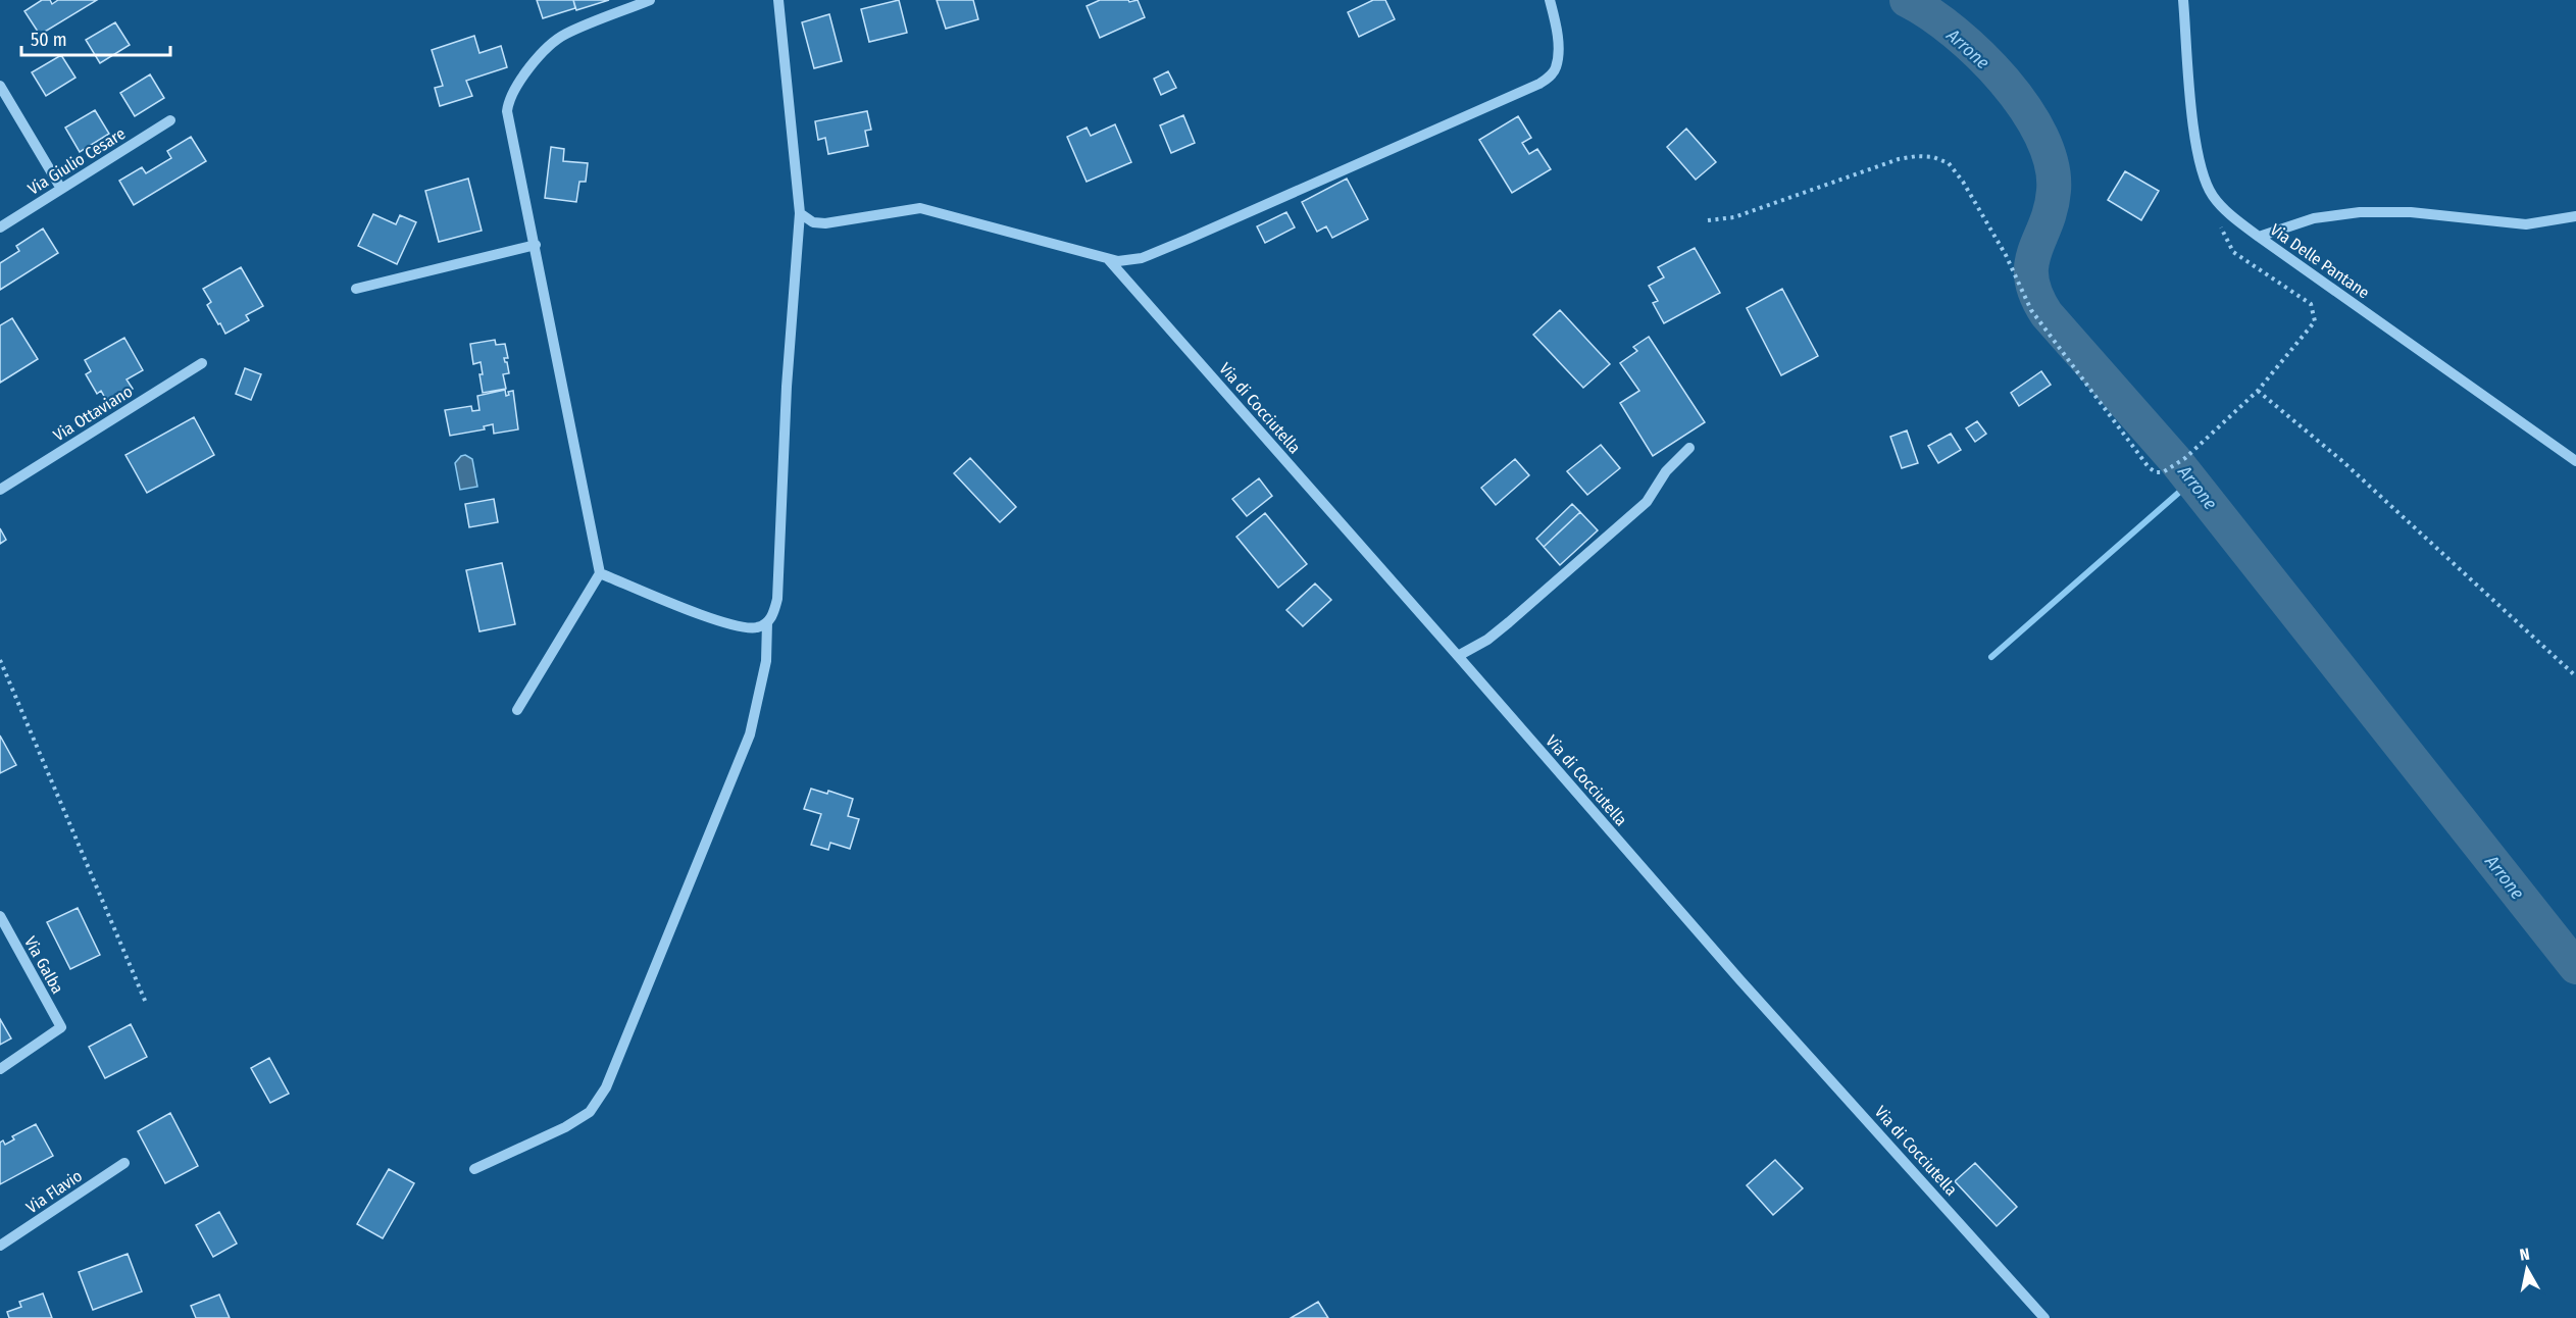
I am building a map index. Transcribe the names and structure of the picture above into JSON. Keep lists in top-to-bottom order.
{
  "streets": {
    "street": [
      "Via Giulio Cesare",
      "Via Delle Pantane",
      "Via di Cocciutella",
      "Via Ottaviano",
      "Via Galba",
      "Via Flavio"
    ]
  },
  "water": ["Arrone"],
  "scale_bar": "50 m",
  "north": "top"
}
